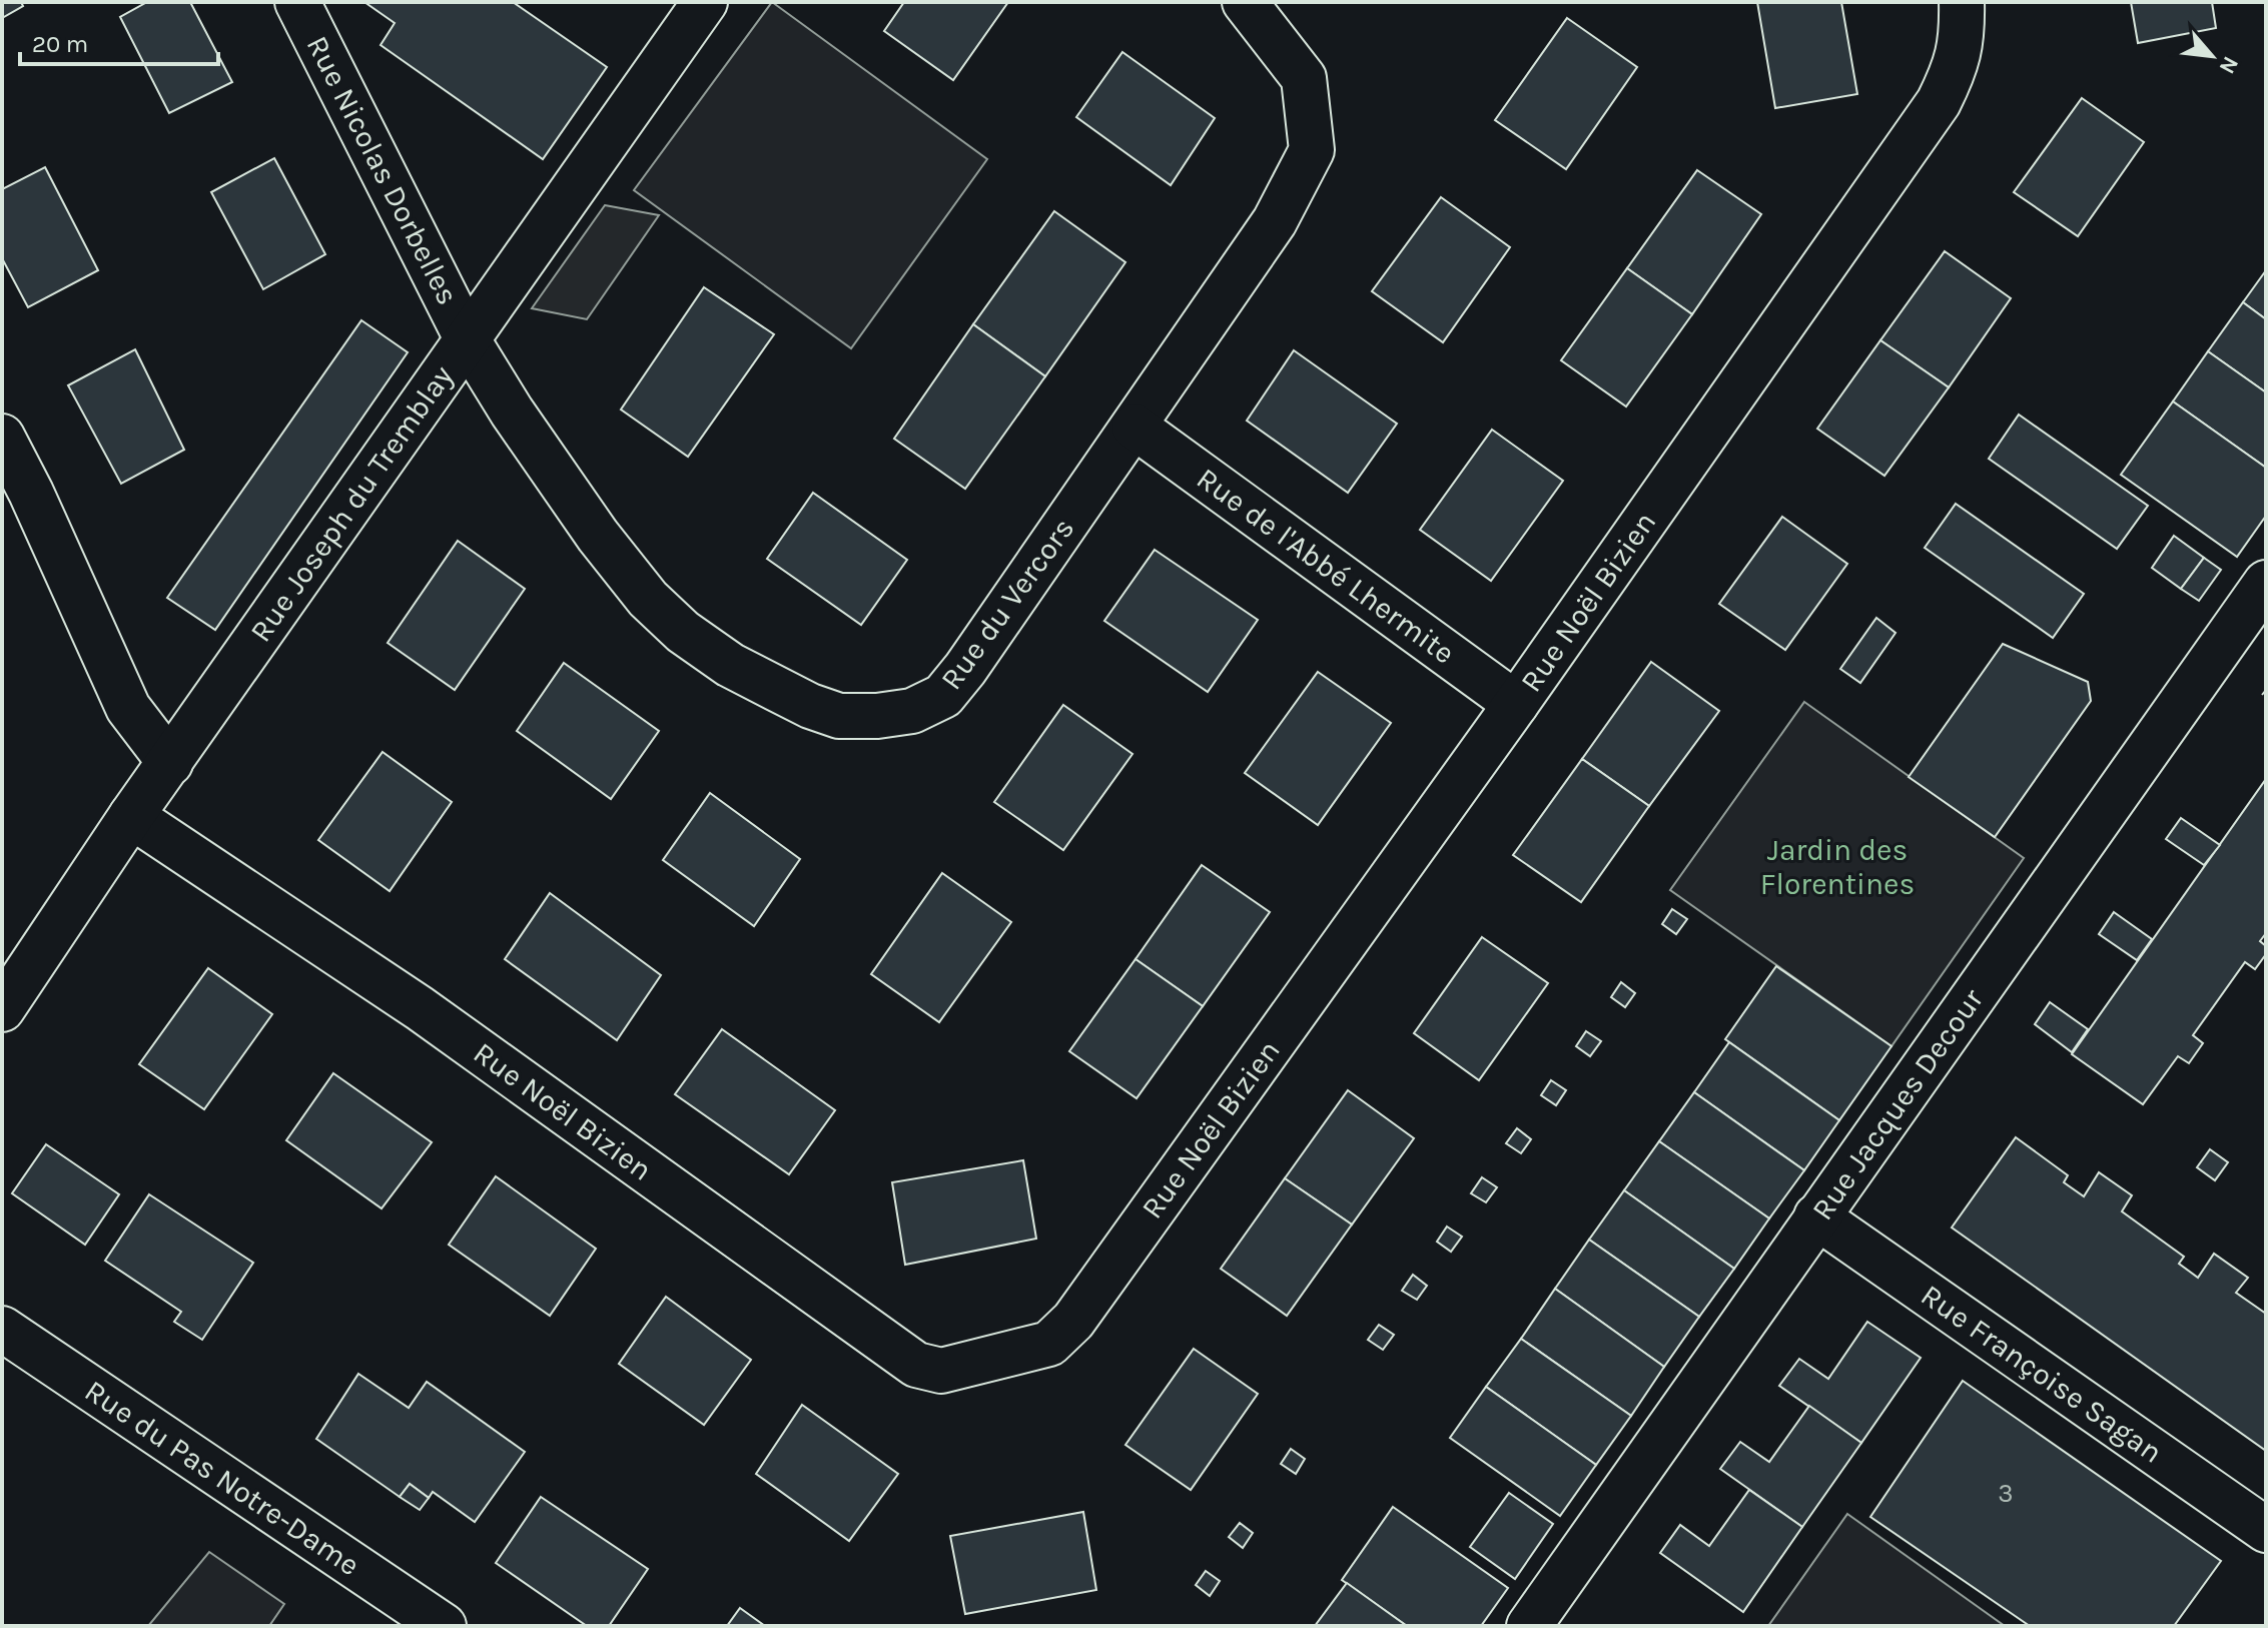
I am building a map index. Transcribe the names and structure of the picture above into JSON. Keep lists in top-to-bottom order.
{
  "streets": {
    "street": [
      "Rue Nicolas Dorbelles",
      "Rue Joseph du Tremblay",
      "Rue de l'Abbé Lhermite",
      "Rue Noël Bizien",
      "Rue du Vercors",
      "Rue Jacques Decour",
      "Rue Françoise Sagan",
      "Rue du Pas Notre-Dame"
    ]
  },
  "crossings": [
    ["Rue Nicolas Dorbelles", "Rue Joseph du Tremblay"],
    ["Rue Nicolas Dorbelles", "Rue du Vercors"],
    ["Rue Joseph du Tremblay", "Rue Noël Bizien"],
    ["Rue Joseph du Tremblay", "Rue du Vercors"],
    ["Rue de l'Abbé Lhermite", "Rue Noël Bizien"],
    ["Rue de l'Abbé Lhermite", "Rue du Vercors"],
    ["Rue Jacques Decour", "Rue Françoise Sagan"]
  ],
  "parks": ["Jardin des Florentines"],
  "house_numbers": ["3"],
  "scale_bar": "20 m",
  "north": "bottom right"
}
